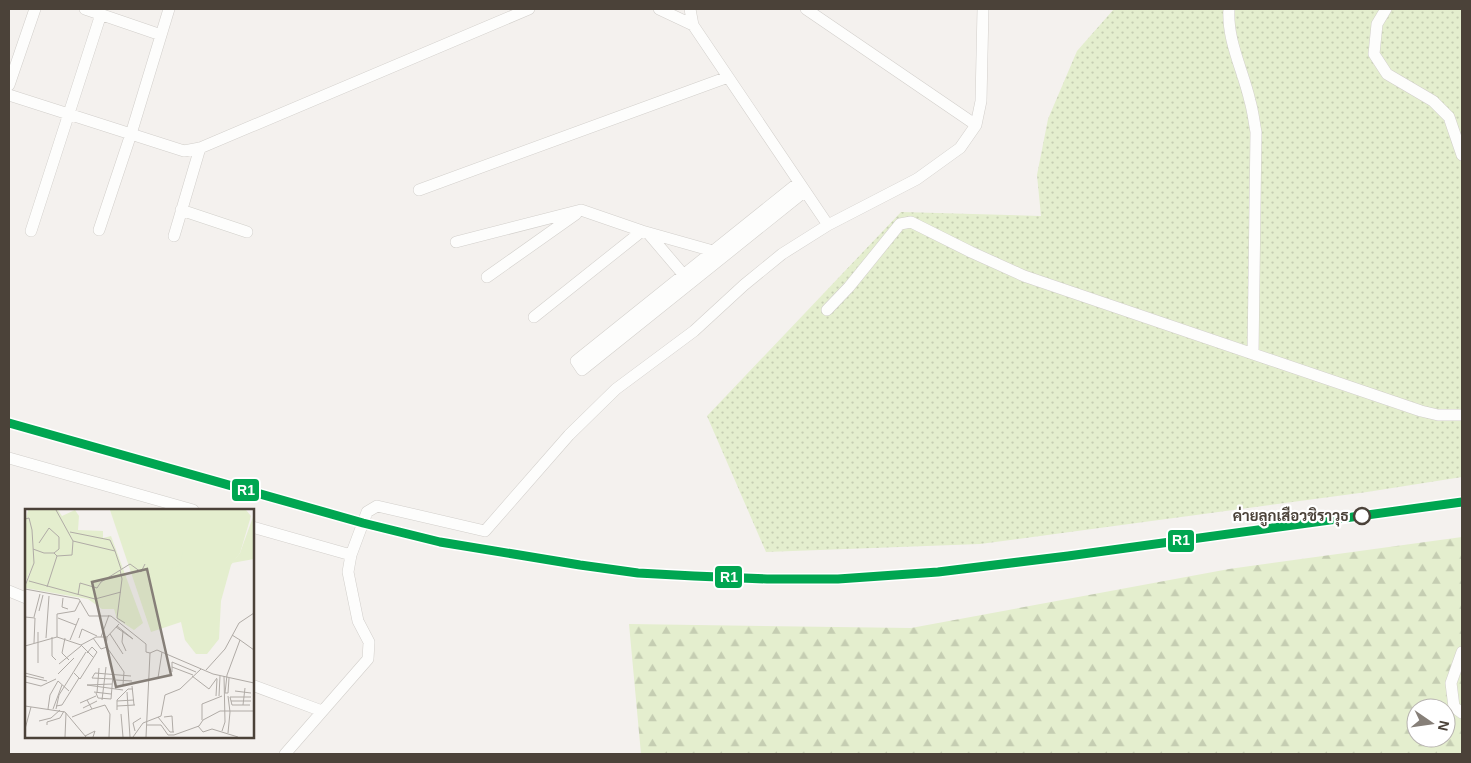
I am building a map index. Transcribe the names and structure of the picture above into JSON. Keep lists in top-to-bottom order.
{
  "places": ["ค่ายลูกเสือวชิราวุธ"],
  "lines": ["transit line R1"],
  "north": "right"
}
